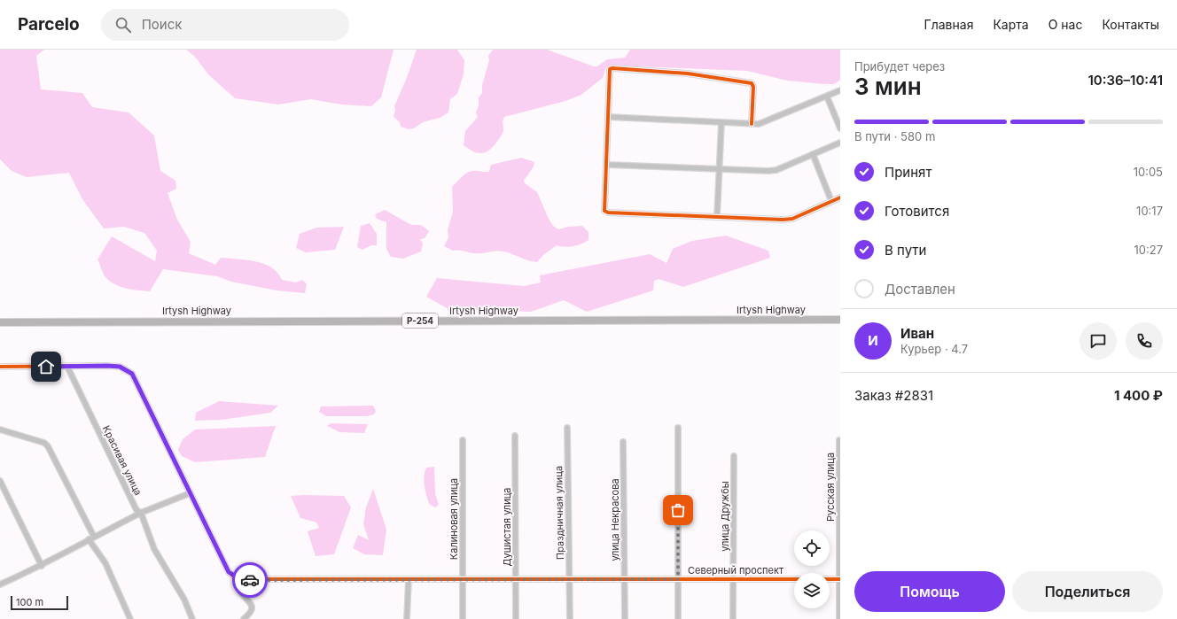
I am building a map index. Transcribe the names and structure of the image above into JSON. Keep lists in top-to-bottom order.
{
  "streets": {
    "highway": ["Irtysh Highway", "Р-254"],
    "street": [
      "Красивая улица",
      "Русская улица",
      "Праздничная улица",
      "улица Дружбы",
      "Калиновая улица",
      "улица Некрасова",
      "Душистая улица",
      "Северный проспект"
    ]
  },
  "crossings": [
    ["Русская улица", "Северный проспект"],
    ["Праздничная улица", "Северный проспект"],
    ["улица Дружбы", "Северный проспект"],
    ["Калиновая улица", "Северный проспект"],
    ["улица Некрасова", "Северный проспект"],
    ["Душистая улица", "Северный проспект"]
  ],
  "scale_bar": "100 m",
  "page": {
    "header": "Parcelo",
    "search": "Поиск",
    "nav": [
      "Главная",
      "Карта",
      "О нас",
      "Контакты"
    ],
    "heading": ["3 мин", "Прибудет через", "10:36–10:41"],
    "panel": [
      "Иван",
      "Курьер · 4.7",
      "Заказ #2831",
      "1 400 ₽"
    ],
    "bar": "В пути · 580 m",
    "list": [
      ["Принят", "10:05"],
      ["Готовится", "10:17"],
      ["В пути", "10:27"],
      "Доставлен"
    ],
    "round": "И",
    "buttons": ["Помощь", "Поделиться"],
    "scale": "100 m"
  }
}
